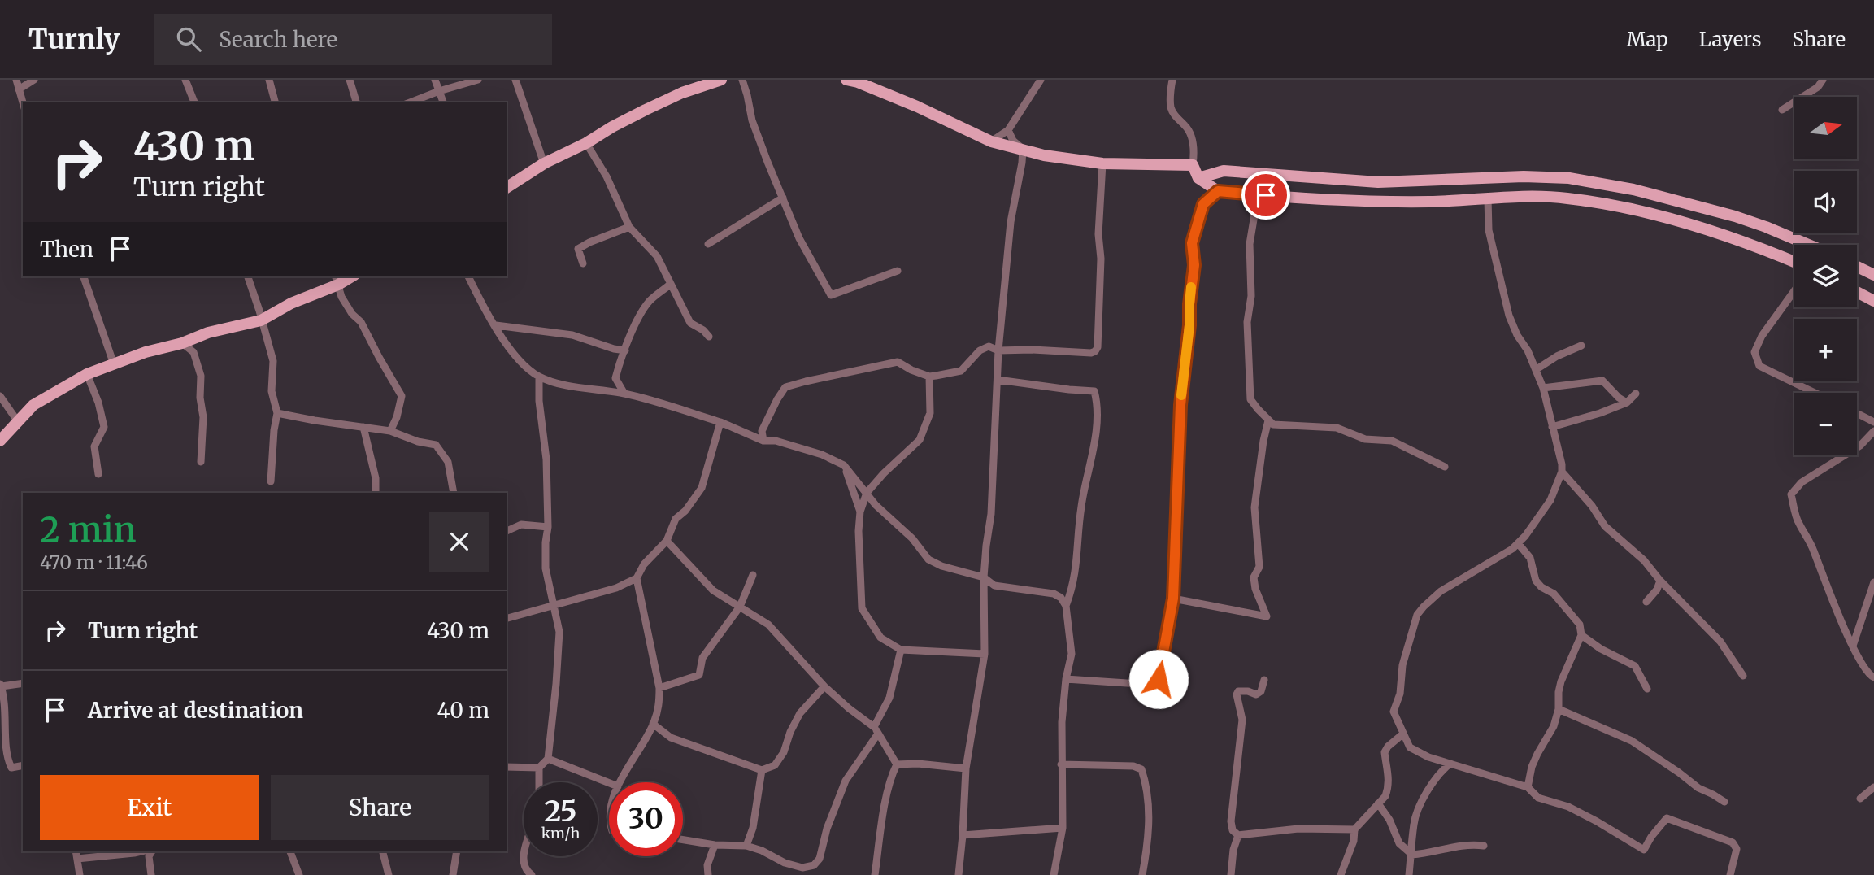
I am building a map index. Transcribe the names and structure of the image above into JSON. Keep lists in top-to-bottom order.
{
  "north": "right",
  "page": {
    "header": "Turnly",
    "search": "Search here",
    "nav": ["Map", "Layers", "Share"],
    "map_buttons": ["+", "−"],
    "turn": ["430 m", "Turn right"],
    "then": "Then",
    "heading": ["2 min", "470 m · 11:46"],
    "list": [
      {
        "name": "Turn right",
        "value": "430 m"
      },
      {
        "name": "Arrive at destination",
        "value": "40 m"
      }
    ],
    "buttons": ["Exit", "Share"],
    "speed": "25 km/h",
    "limit": "30"
  }
}
